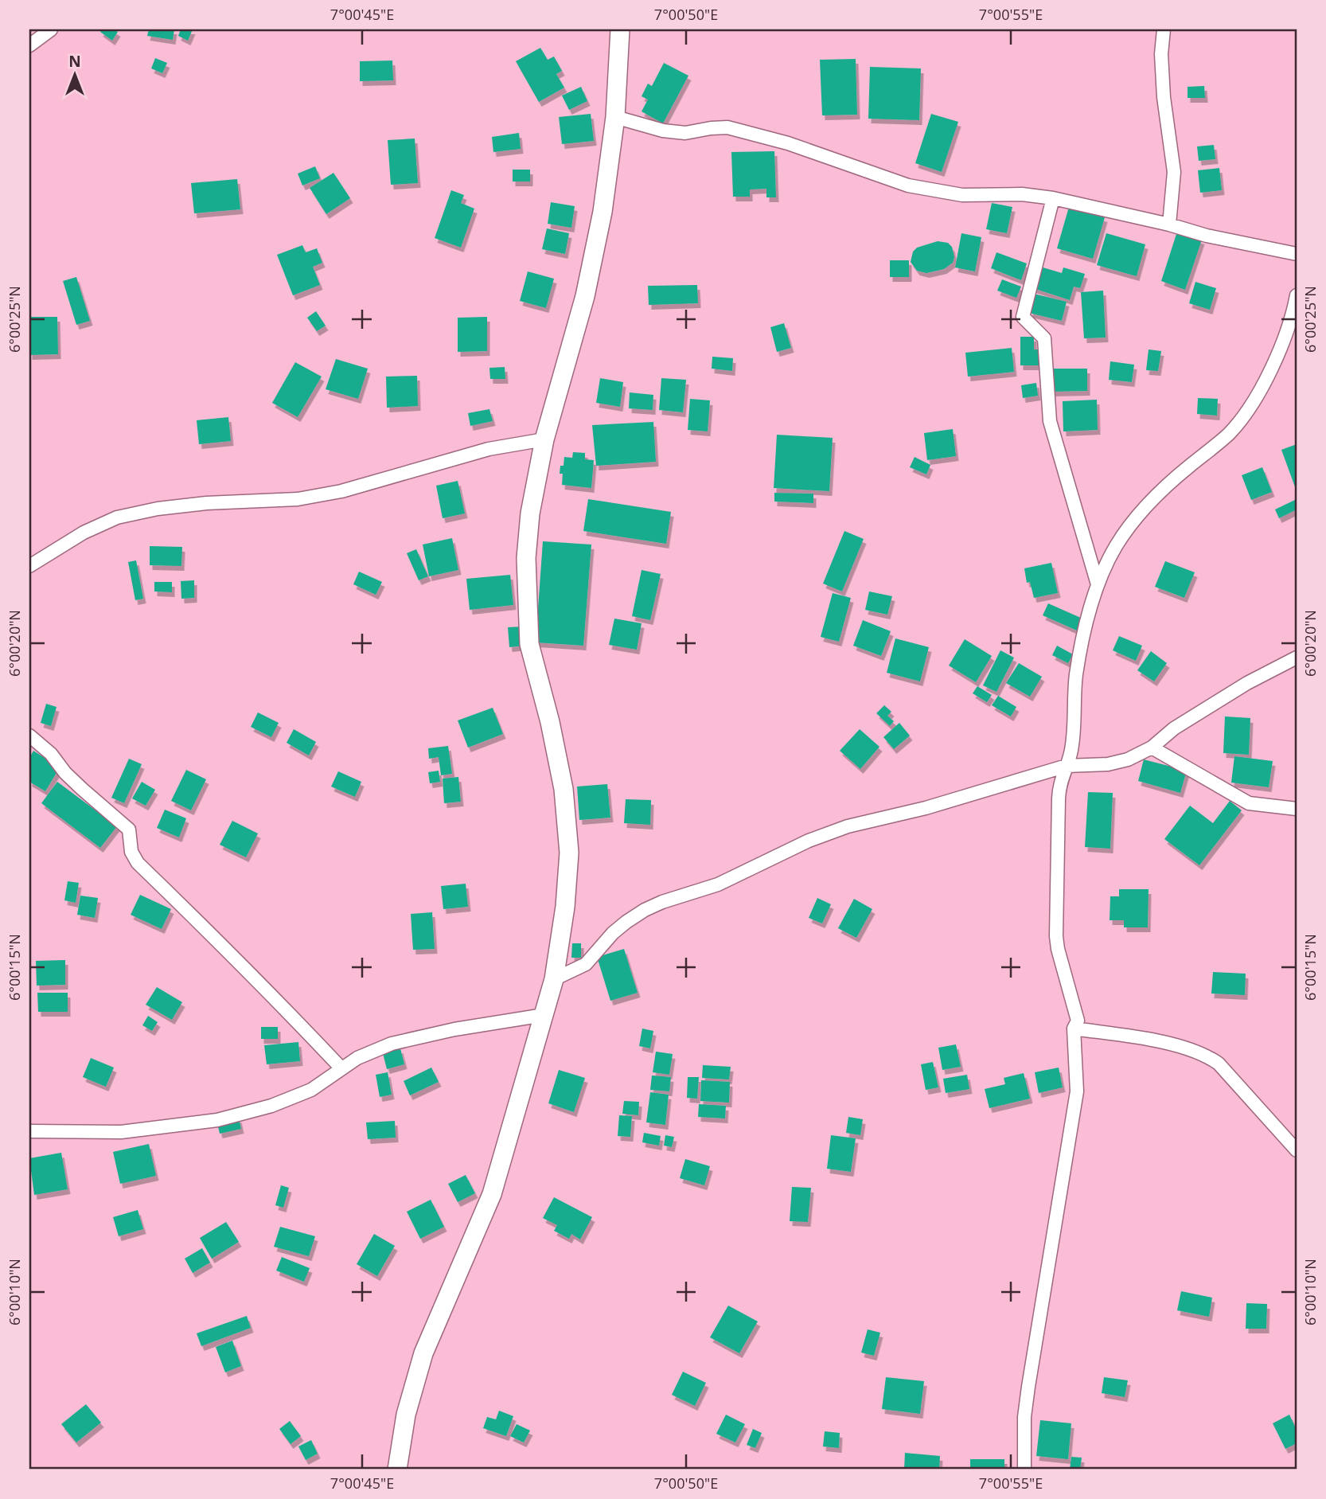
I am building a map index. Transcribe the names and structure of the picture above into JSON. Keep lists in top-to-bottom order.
{
  "north": "top",
  "coordinates": [
    "7°00'45\"E",
    "7°00'50\"E",
    "7°00'55\"E",
    "6°00'25\"N",
    "6°00'20\"N",
    "6°00'15\"N",
    "6°00'10\"N"
  ]
}
